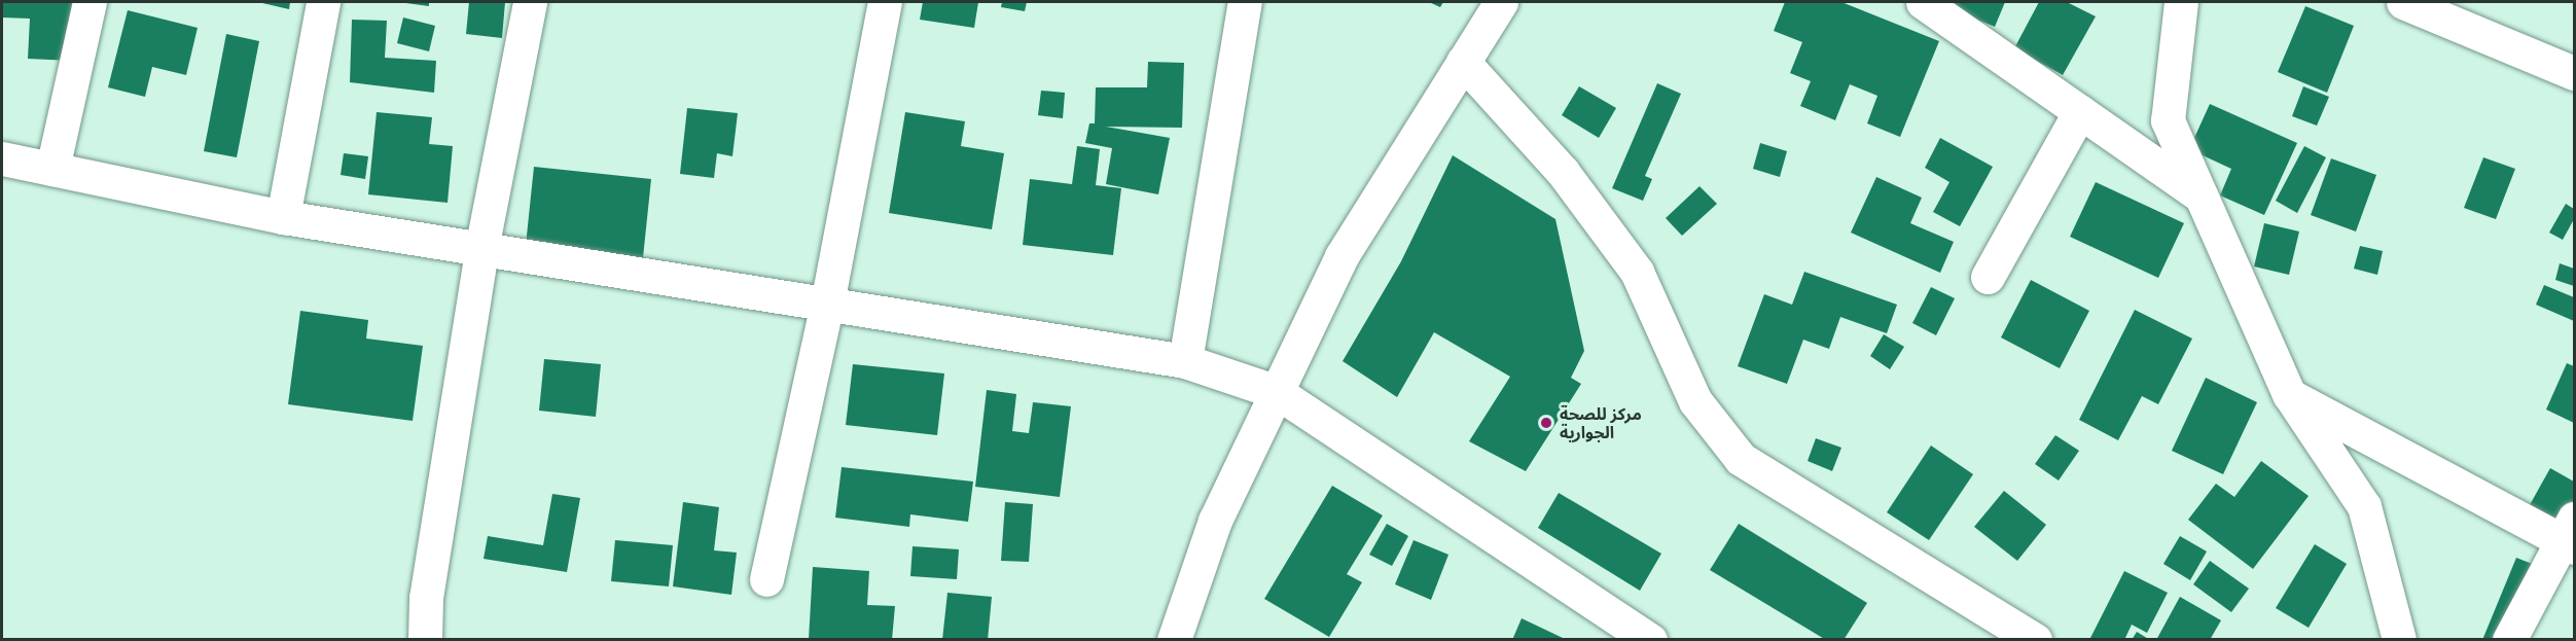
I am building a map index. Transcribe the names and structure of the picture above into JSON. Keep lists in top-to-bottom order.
{
  "places": ["مركز للصحة الجوارية"]
}
